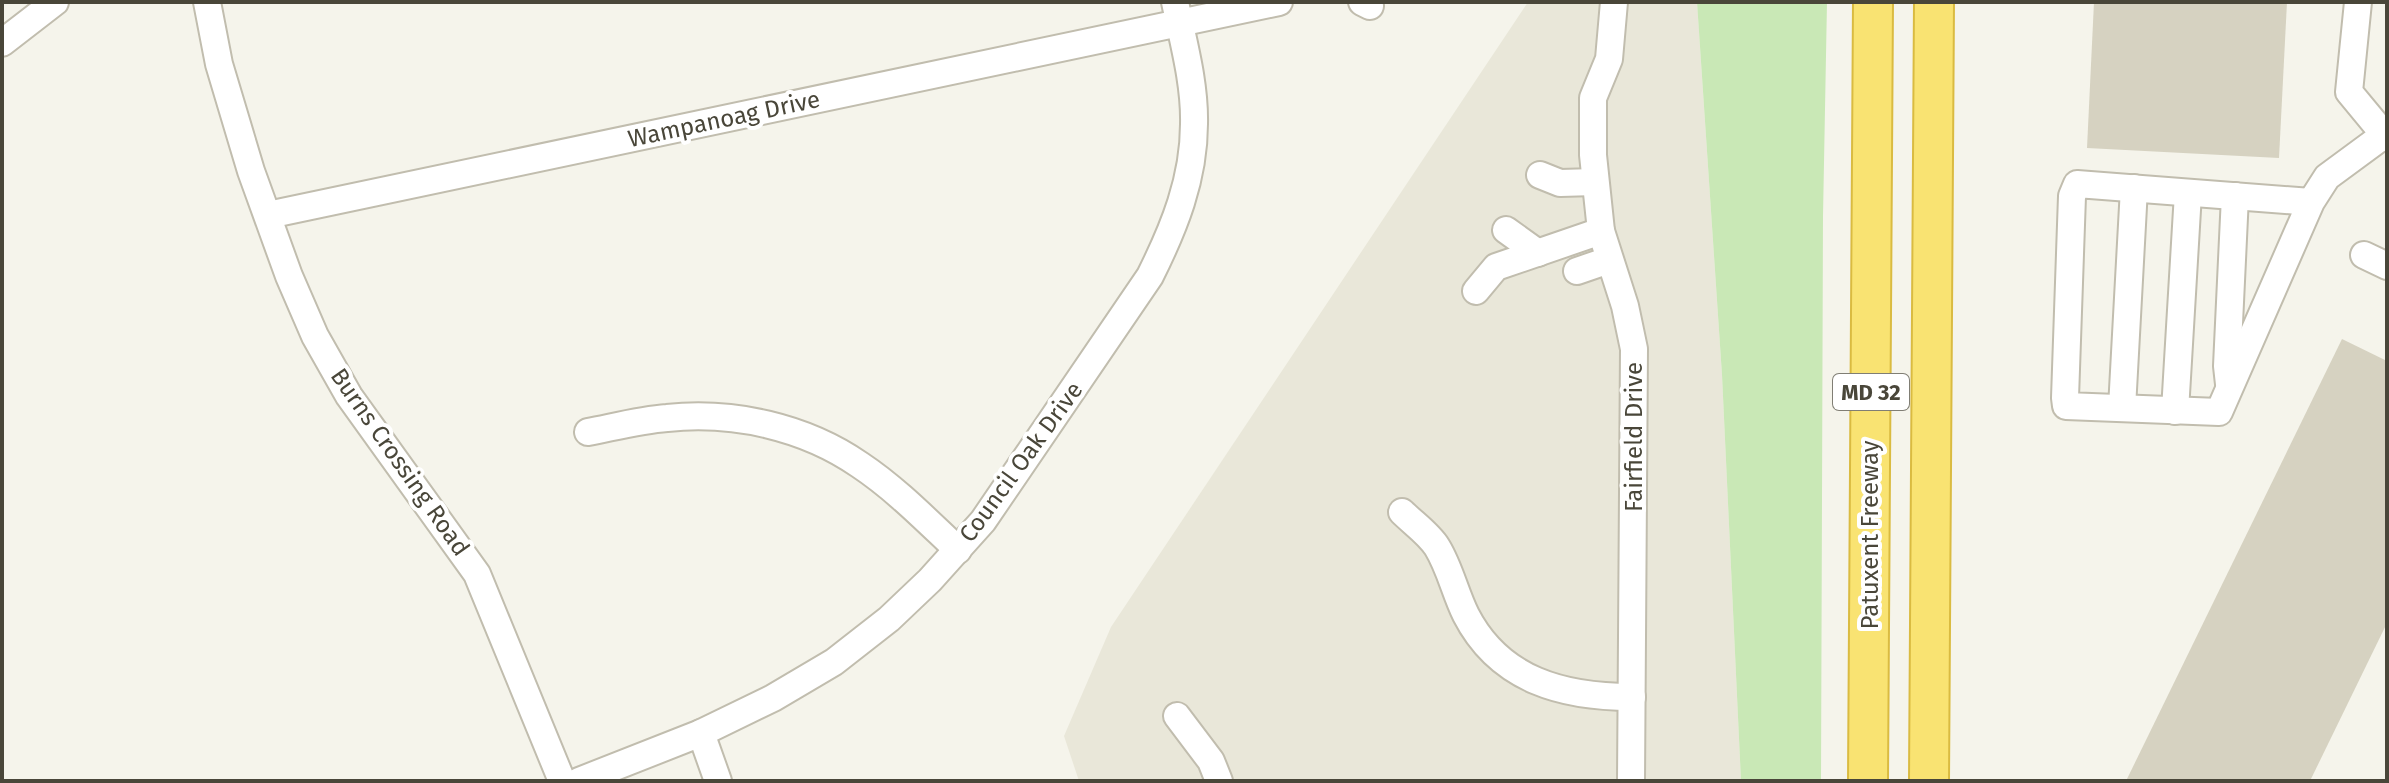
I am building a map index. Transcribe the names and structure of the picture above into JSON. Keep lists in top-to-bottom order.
{
  "streets": {
    "highway": ["MD 32", "Patuxent Freeway"],
    "street": [
      "Wampanoag Drive",
      "Fairfield Drive",
      "Burns Crossing Road",
      "Council Oak Drive"
    ]
  },
  "crossings": [
    ["Wampanoag Drive", "Burns Crossing Road"],
    ["Wampanoag Drive", "Council Oak Drive"]
  ]
}
